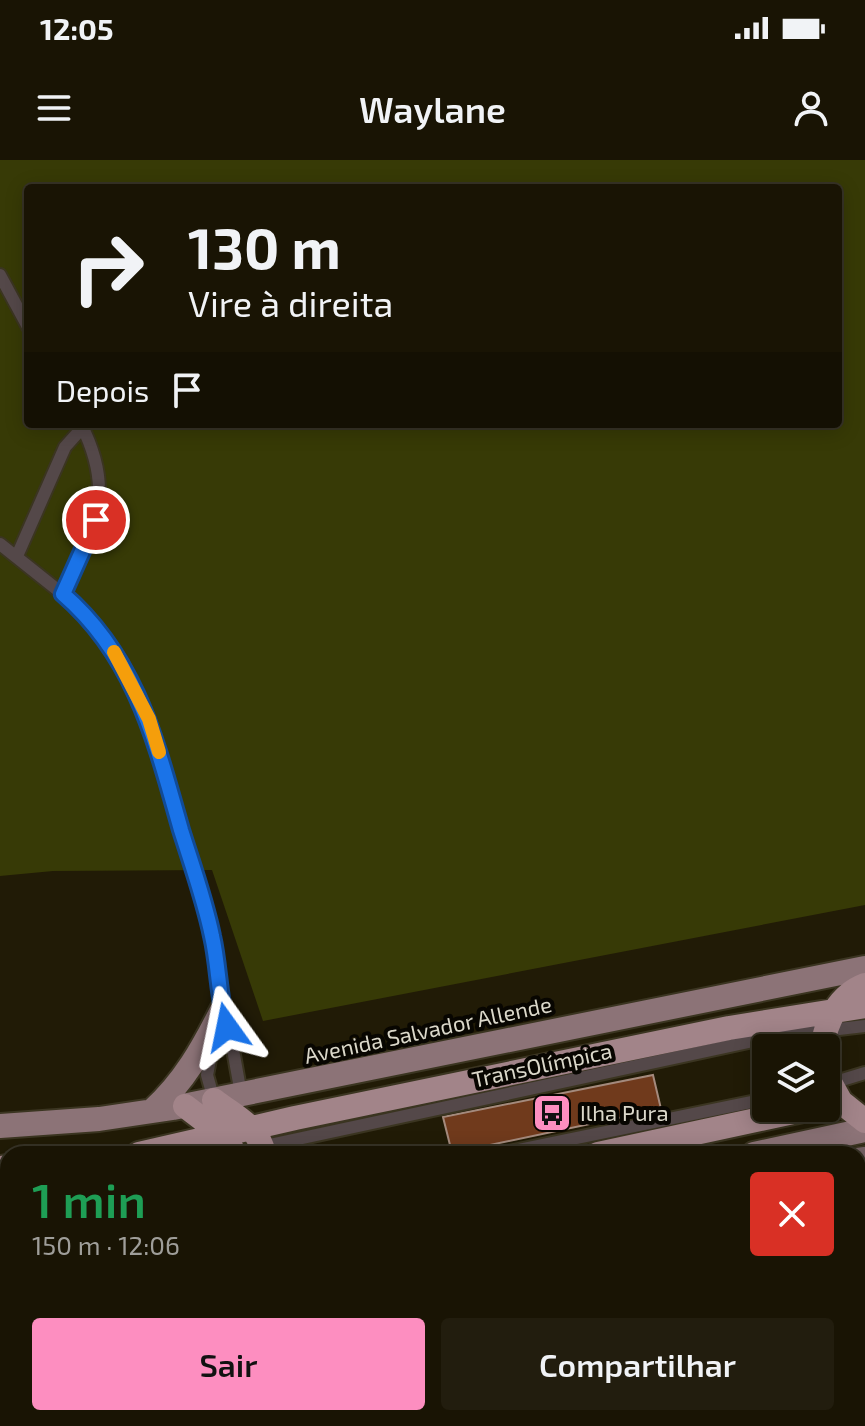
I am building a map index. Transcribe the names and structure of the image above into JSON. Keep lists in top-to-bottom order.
{
  "streets": {
    "highway": ["Avenida Salvador Allende"]
  },
  "places": {
    "bus stop": ["Ilha Pura"]
  },
  "page": {
    "status": "12:05",
    "header": "Waylane",
    "turn": ["130 m", "Vire à direita"],
    "then": "Depois",
    "heading": ["1 min", "150 m · 12:06"],
    "buttons": ["Sair", "Compartilhar"]
  }
}
